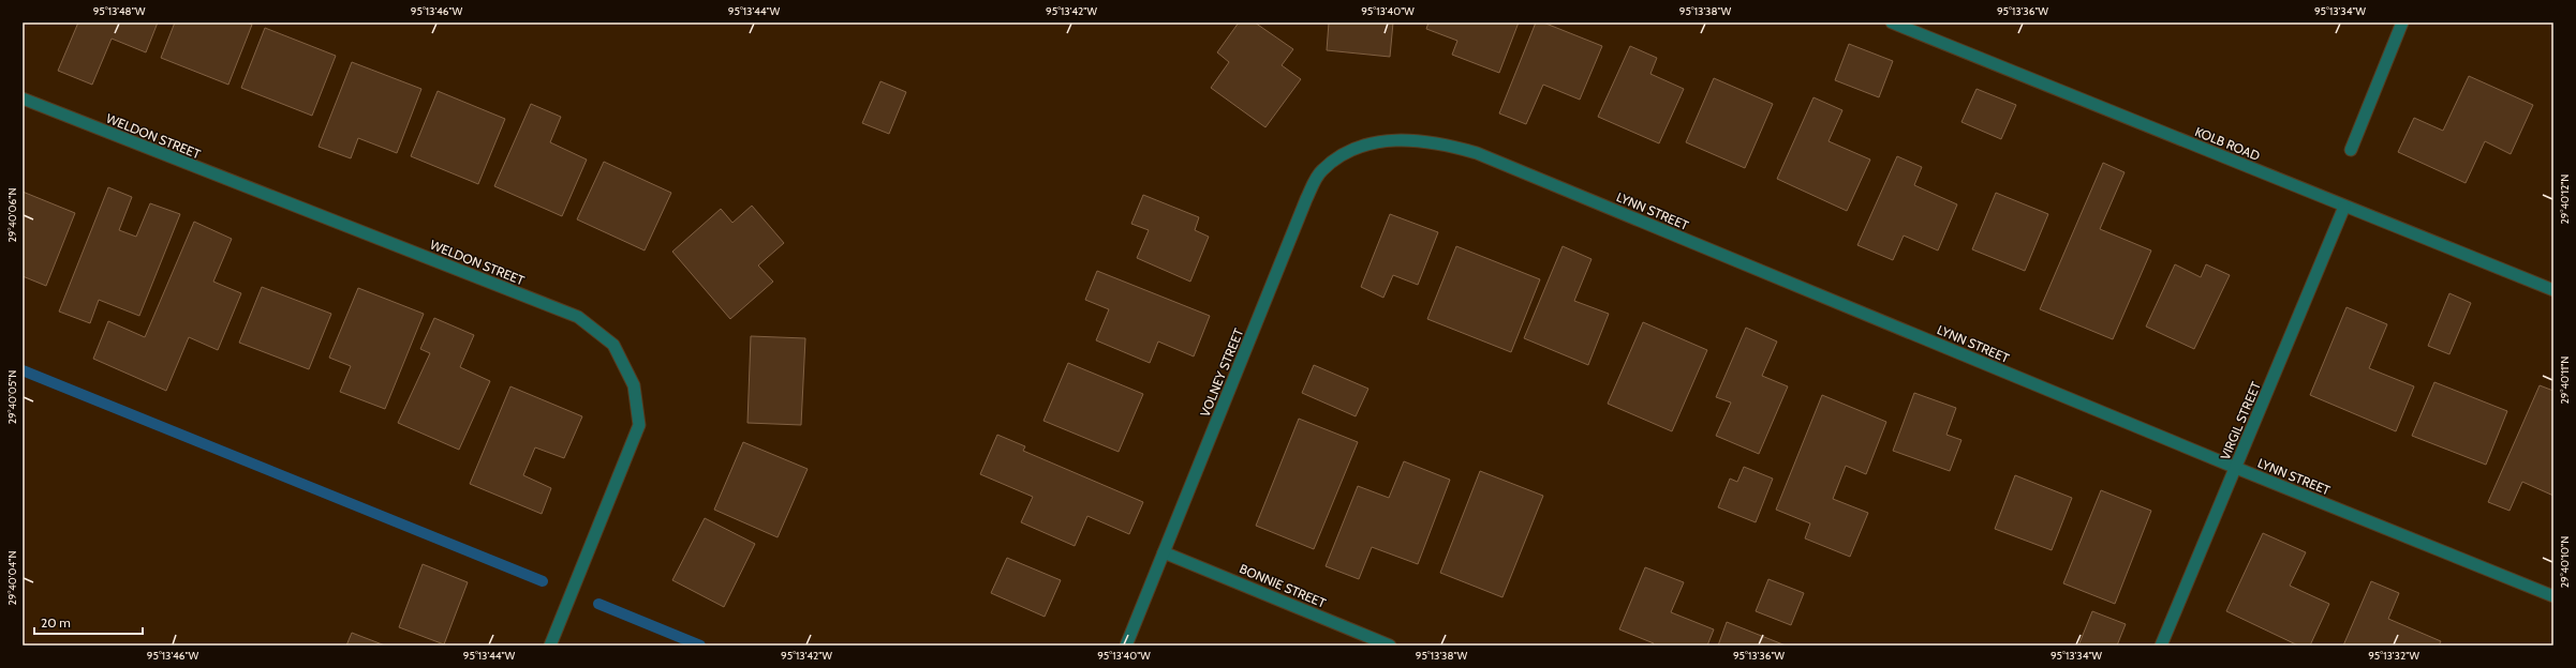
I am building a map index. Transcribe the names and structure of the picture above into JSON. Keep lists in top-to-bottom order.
{
  "streets": {
    "street": [
      "WELDON STREET",
      "KOLB ROAD",
      "LYNN STREET",
      "VOLNEY STREET",
      "VIRGIL STREET",
      "BONNIE STREET"
    ]
  },
  "crossings": [
    ["KOLB ROAD", "VIRGIL STREET"],
    ["LYNN STREET", "VOLNEY STREET"],
    ["LYNN STREET", "VIRGIL STREET"],
    ["VOLNEY STREET", "BONNIE STREET"]
  ],
  "scale_bar": "20 m",
  "coordinates": [
    "95°13'48\"W",
    "95°13'46\"W",
    "95°13'44\"W",
    "95°13'42\"W",
    "95°13'40\"W",
    "95°13'38\"W",
    "95°13'36\"W",
    "95°13'34\"W",
    "29°40'12\"N",
    "29°40'06\"N",
    "29°40'11\"N",
    "29°40'05\"N",
    "29°40'10\"N",
    "29°40'04\"N",
    "95°13'32\"W"
  ]
}
